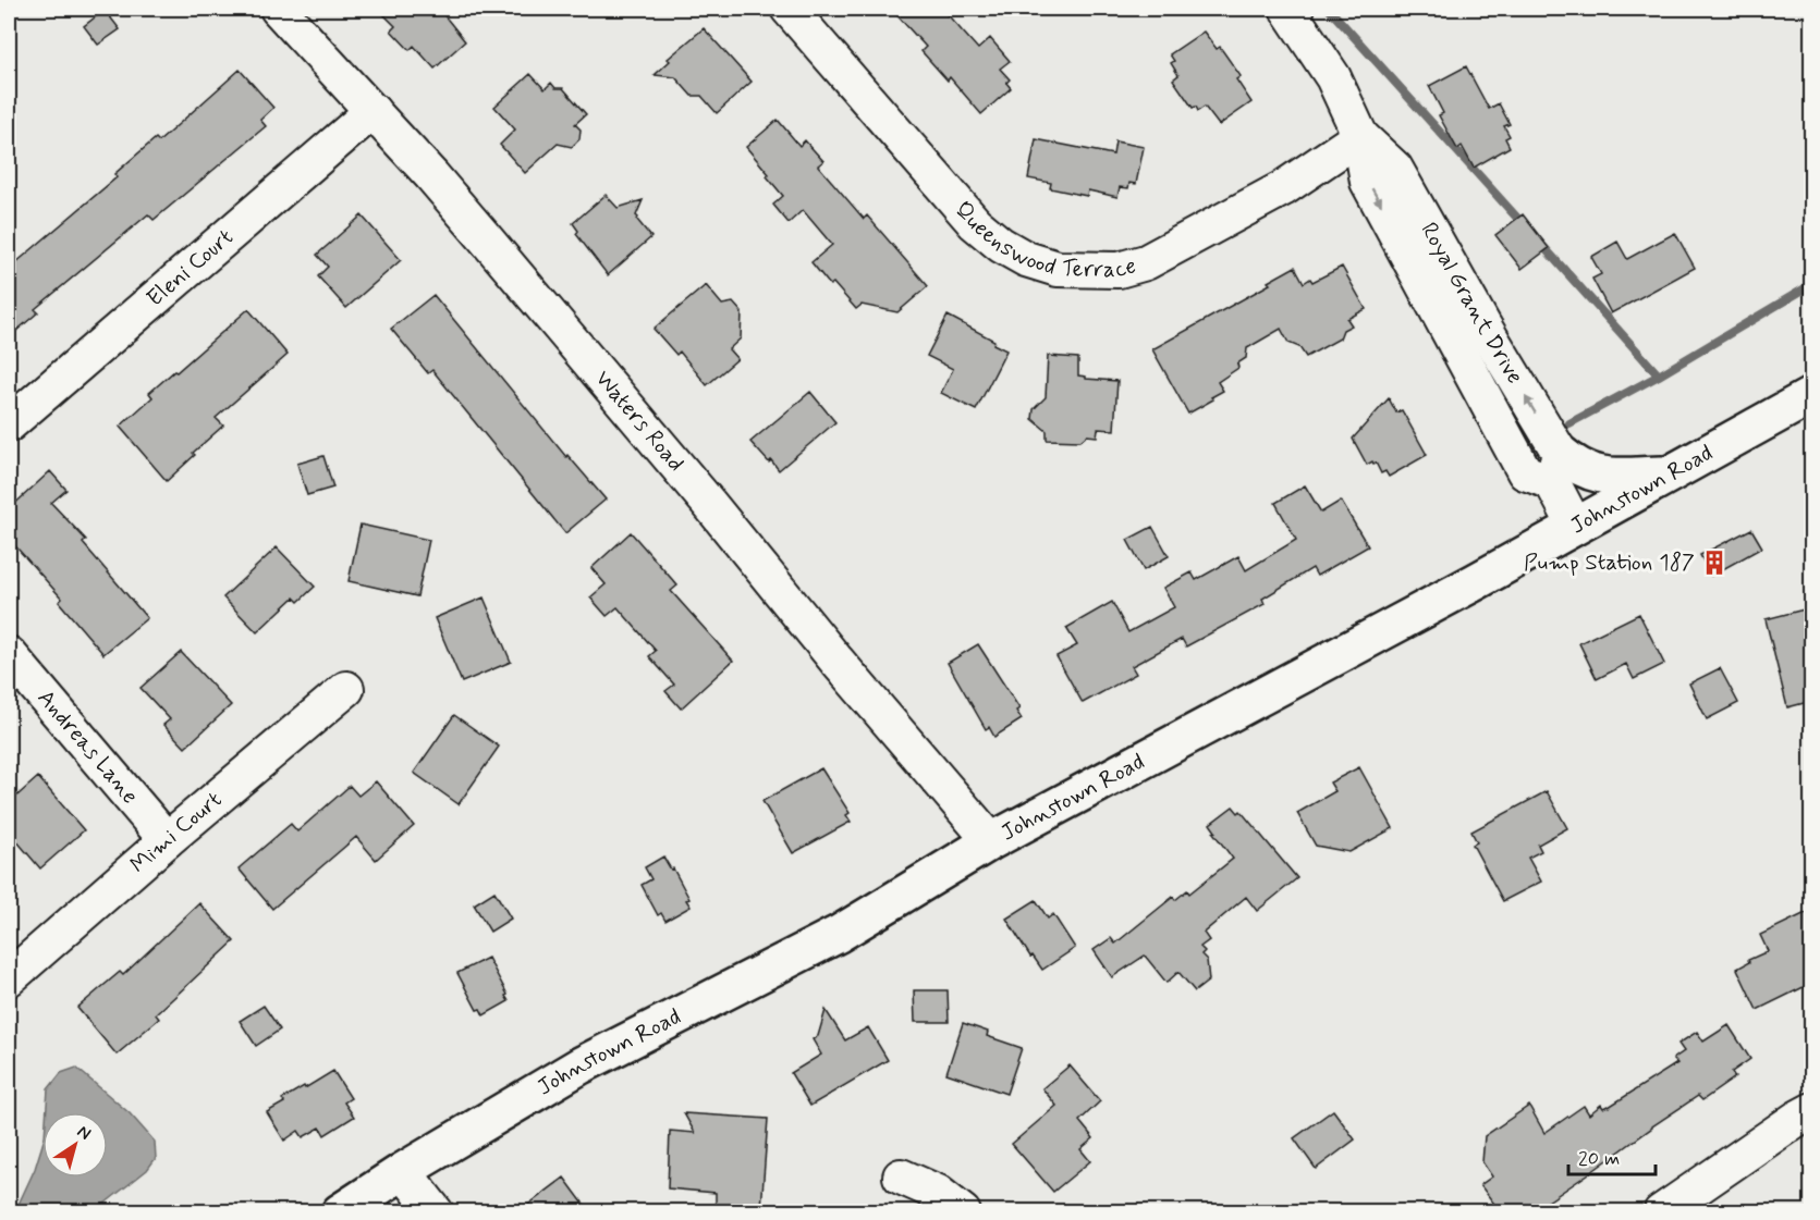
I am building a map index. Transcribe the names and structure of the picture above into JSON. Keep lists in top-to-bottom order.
{
  "streets": {
    "main road": ["Johnstown Road"],
    "street": [
      "Queenswood Terrace",
      "Eleni Court",
      "Royal Grant Drive",
      "Waters Road",
      "Andreas Lane",
      "Mimi Court"
    ]
  },
  "crossings": [
    ["Queenswood Terrace", "Royal Grant Drive"],
    ["Eleni Court", "Waters Road"],
    ["Royal Grant Drive", "Johnstown Road"],
    ["Waters Road", "Johnstown Road"],
    ["Andreas Lane", "Mimi Court"]
  ],
  "places": {
    "building": ["Pump Station 187"]
  },
  "scale_bar": "20 m",
  "north": "top right"
}
